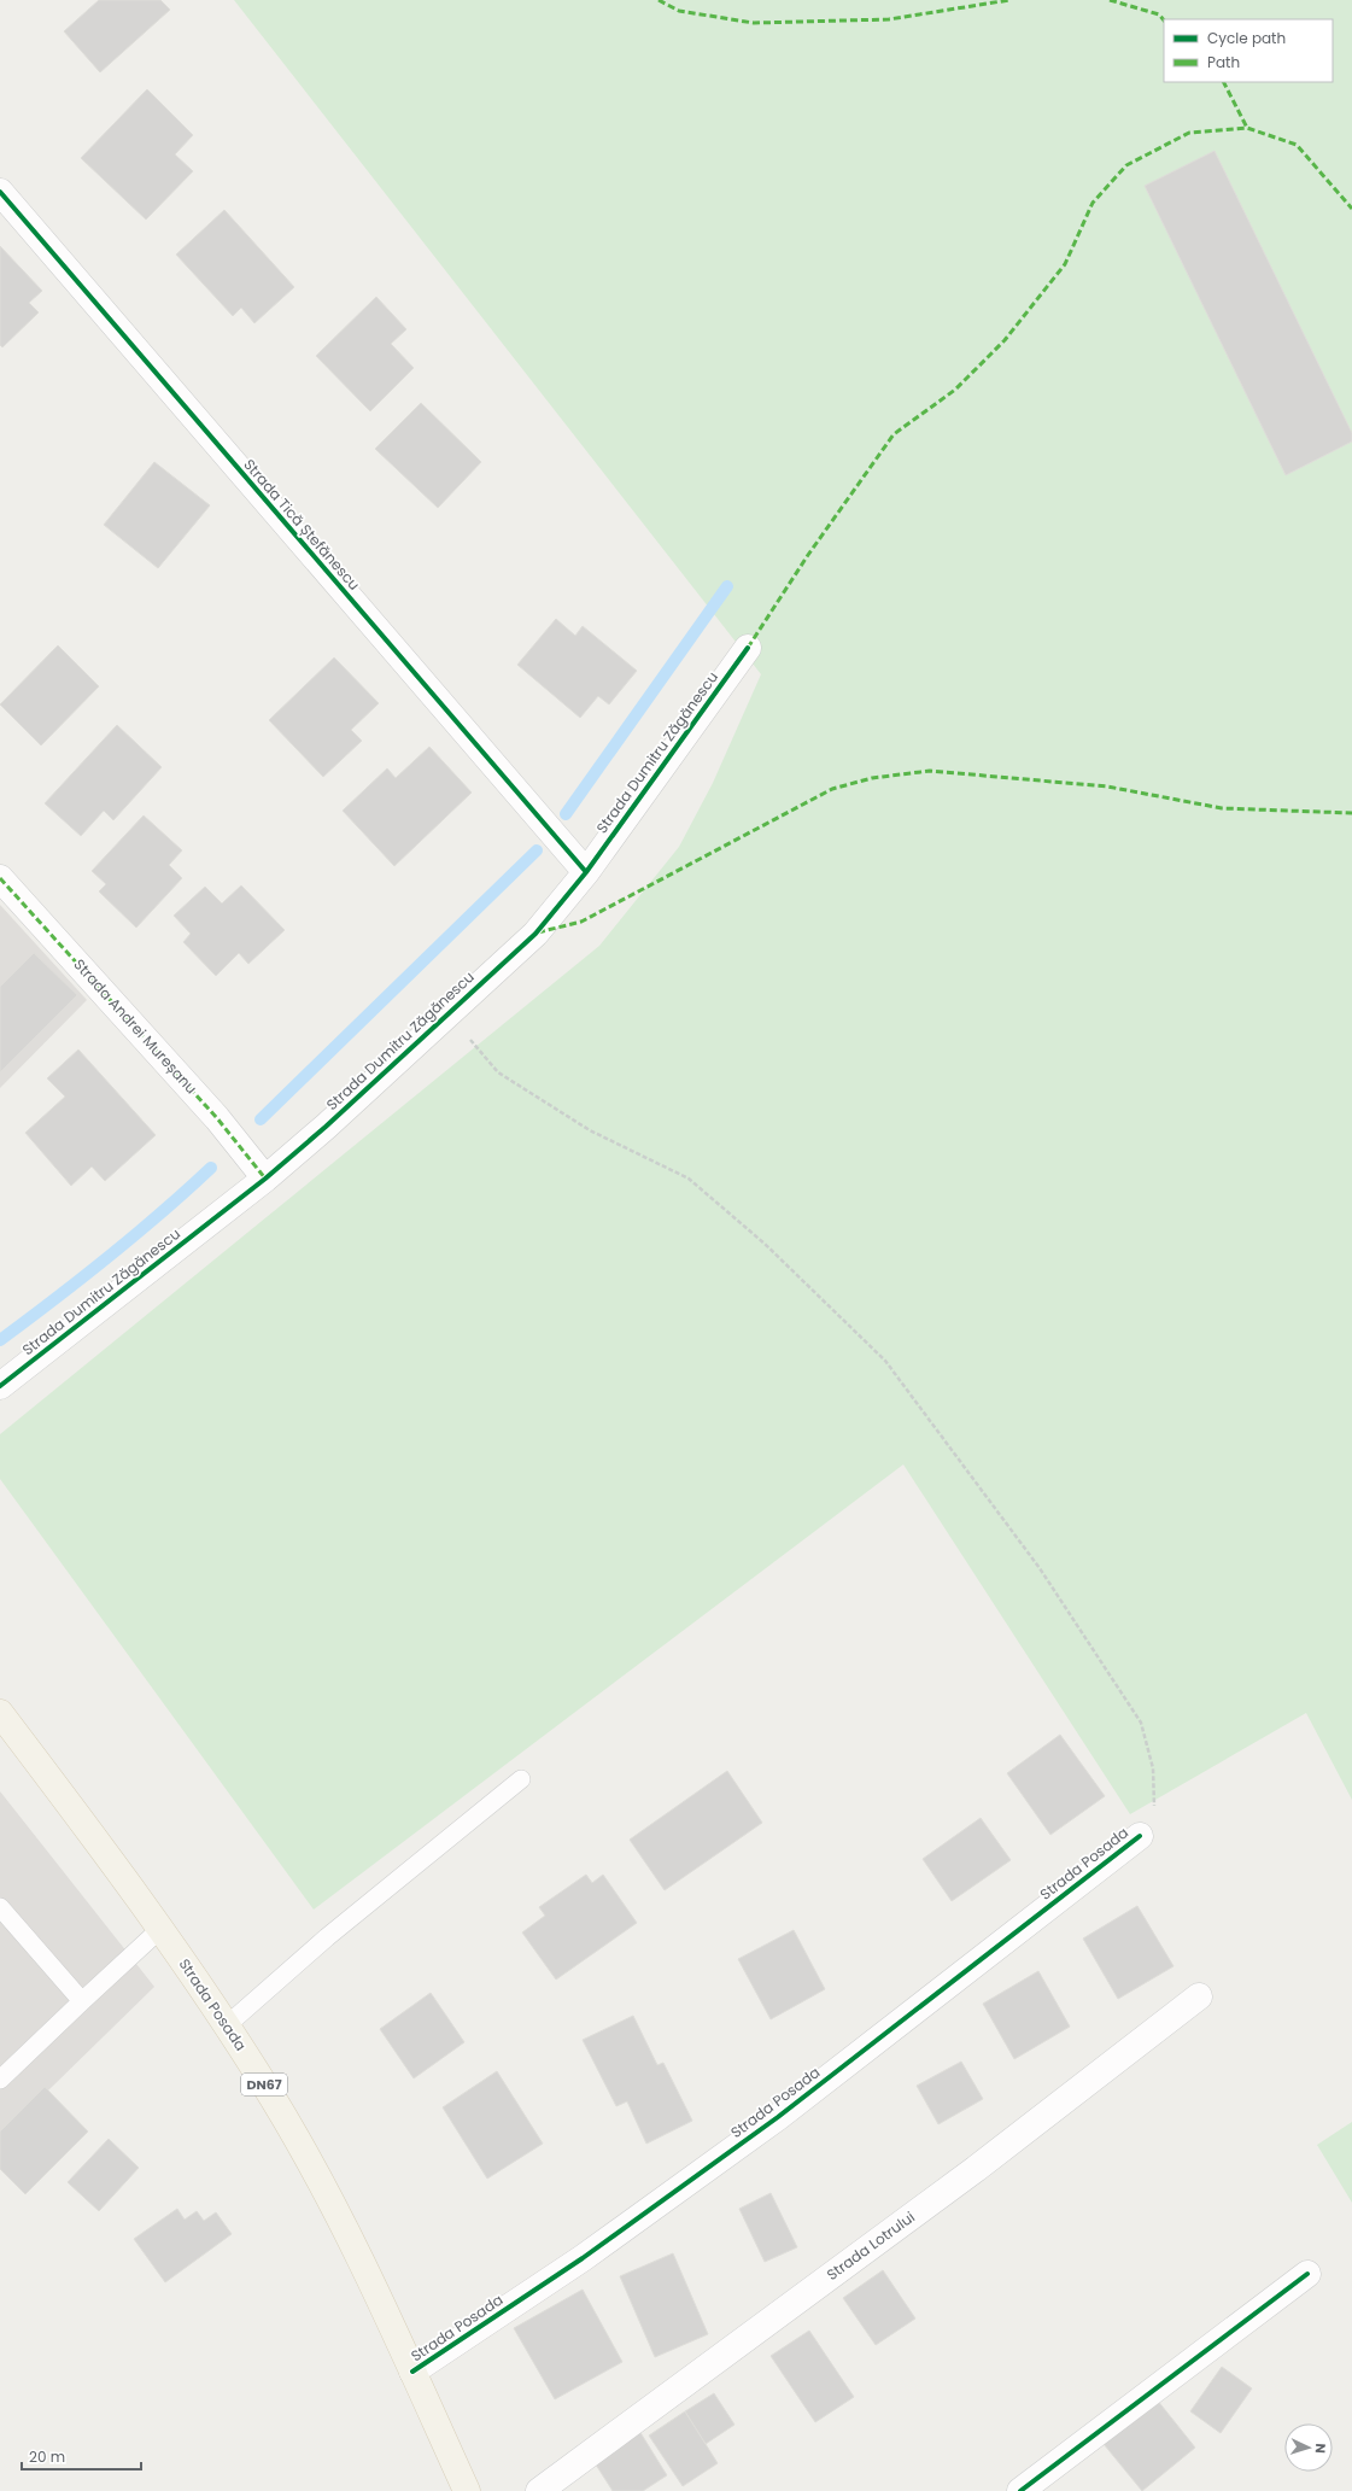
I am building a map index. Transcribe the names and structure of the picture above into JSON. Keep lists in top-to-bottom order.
{
  "streets": {
    "main road": ["Strada Posada", "DN67"],
    "street": [
      "Strada Tică Ștefănescu",
      "Strada Dumitru Zăgănescu",
      "Strada Andrei Mureșanu",
      "Strada Lotrului"
    ]
  },
  "crossings": [
    ["Strada Tică Ștefănescu", "Strada Dumitru Zăgănescu"],
    ["Strada Dumitru Zăgănescu", "Strada Andrei Mureșanu"]
  ],
  "legend": ["Cycle path", "Path"],
  "scale_bar": "20 m",
  "north": "right"
}
